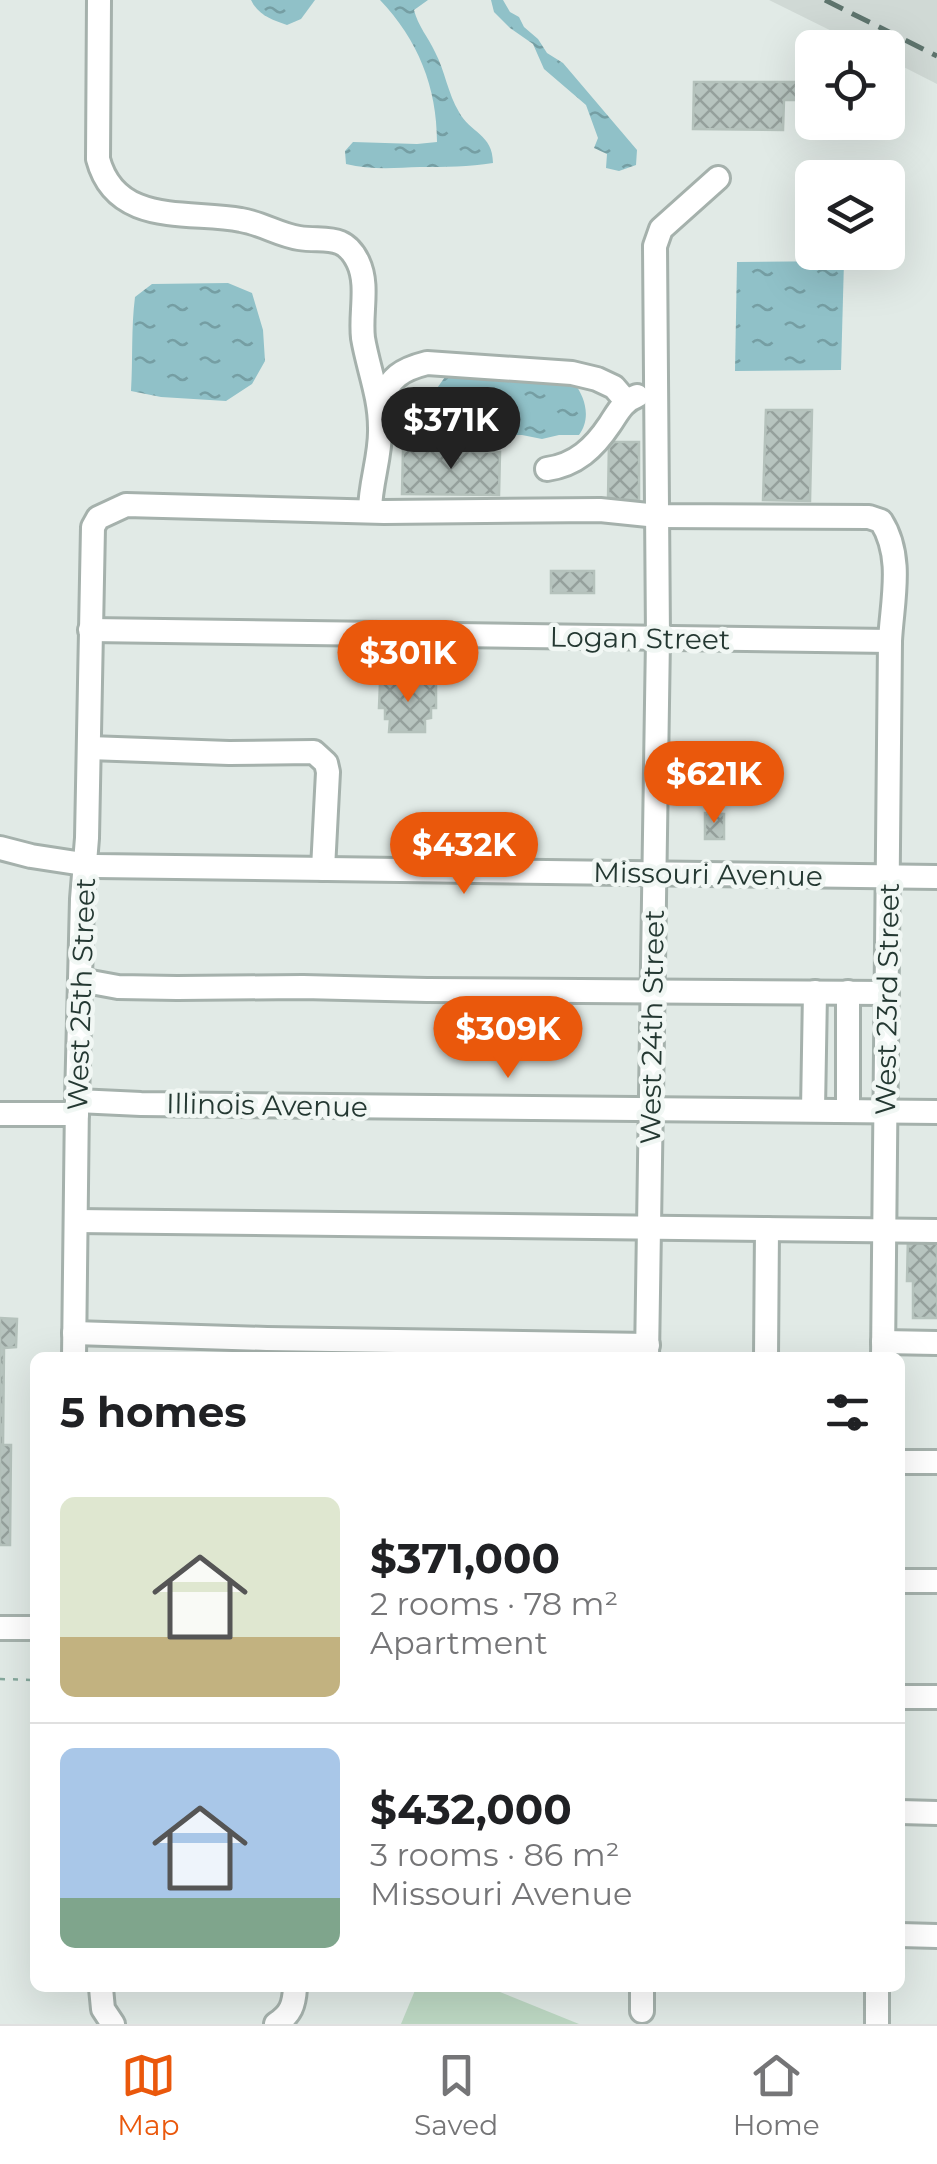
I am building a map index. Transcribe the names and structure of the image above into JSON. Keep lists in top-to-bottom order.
{
  "streets": {
    "street": [
      "Logan Street",
      "Missouri Avenue",
      "West 25th Street",
      "West 23rd Street",
      "West 24th Street",
      "Illinois Avenue"
    ]
  },
  "crossings": [
    ["Logan Street", "West 25th Street"],
    ["Logan Street", "West 23rd Street"],
    ["Logan Street", "West 24th Street"],
    ["Missouri Avenue", "West 25th Street"],
    ["Missouri Avenue", "West 23rd Street"],
    ["Missouri Avenue", "West 24th Street"],
    ["West 25th Street", "Illinois Avenue"],
    ["West 23rd Street", "West 24th Street"],
    ["West 23rd Street", "Illinois Avenue"],
    ["West 24th Street", "Illinois Avenue"]
  ],
  "page": {
    "price": [
      "$371K",
      "$301K",
      "$621K",
      "$432K",
      "$309K"
    ],
    "heading": "5 homes",
    "list": [
      {
        "name": "$371,000",
        "note": "2 rooms · 78 m² · Apartment"
      },
      {
        "name": "$432,000",
        "note": "3 rooms · 86 m² · Missouri Avenue"
      }
    ],
    "tabs": ["Map", "Saved", "Home"]
  }
}
